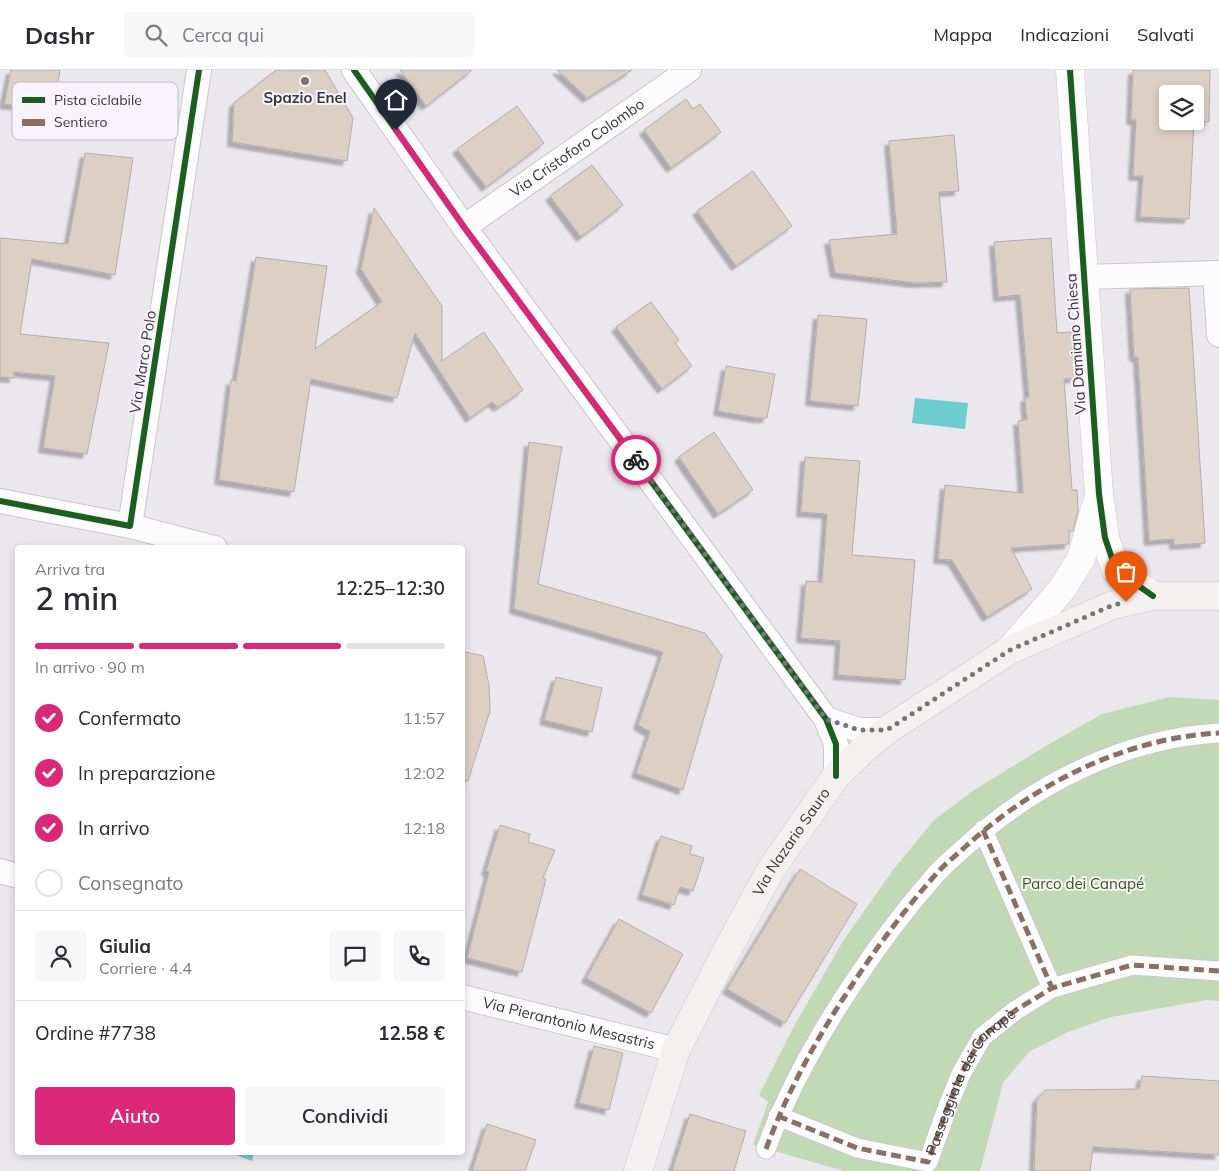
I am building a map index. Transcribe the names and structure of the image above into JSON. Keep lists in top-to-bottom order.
{
  "streets": {
    "main road": ["Via Nazario Sauro"],
    "street": [
      "Via Cristoforo Colombo",
      "Via Damiano Chiesa",
      "Via Marco Polo",
      "Via Pierantonio Mesastris",
      "Passeggiata dei Canapè"
    ]
  },
  "crossings": [
    ["Via Damiano Chiesa", "Via Nazario Sauro"],
    ["Via Nazario Sauro", "Via Pierantonio Mesastris"]
  ],
  "parks": ["Parco dei Canapé"],
  "places": ["Spazio Enel"],
  "legend": ["Pista ciclabile", "Sentiero"],
  "page": {
    "header": "Dashr",
    "search": "Cerca qui",
    "nav": ["Mappa", "Indicazioni", "Salvati"],
    "heading": ["2 min", "Arriva tra", "12:25–12:30"],
    "panel": [
      "Giulia",
      "Corriere · 4.4",
      "Ordine #7738",
      "12.58 €"
    ],
    "bar": "In arrivo · 90 m",
    "list": [
      ["Confermato", "11:57"],
      ["In preparazione", "12:02"],
      ["In arrivo", "12:18"],
      "Consegnato"
    ],
    "buttons": ["Aiuto", "Condividi"]
  }
}
